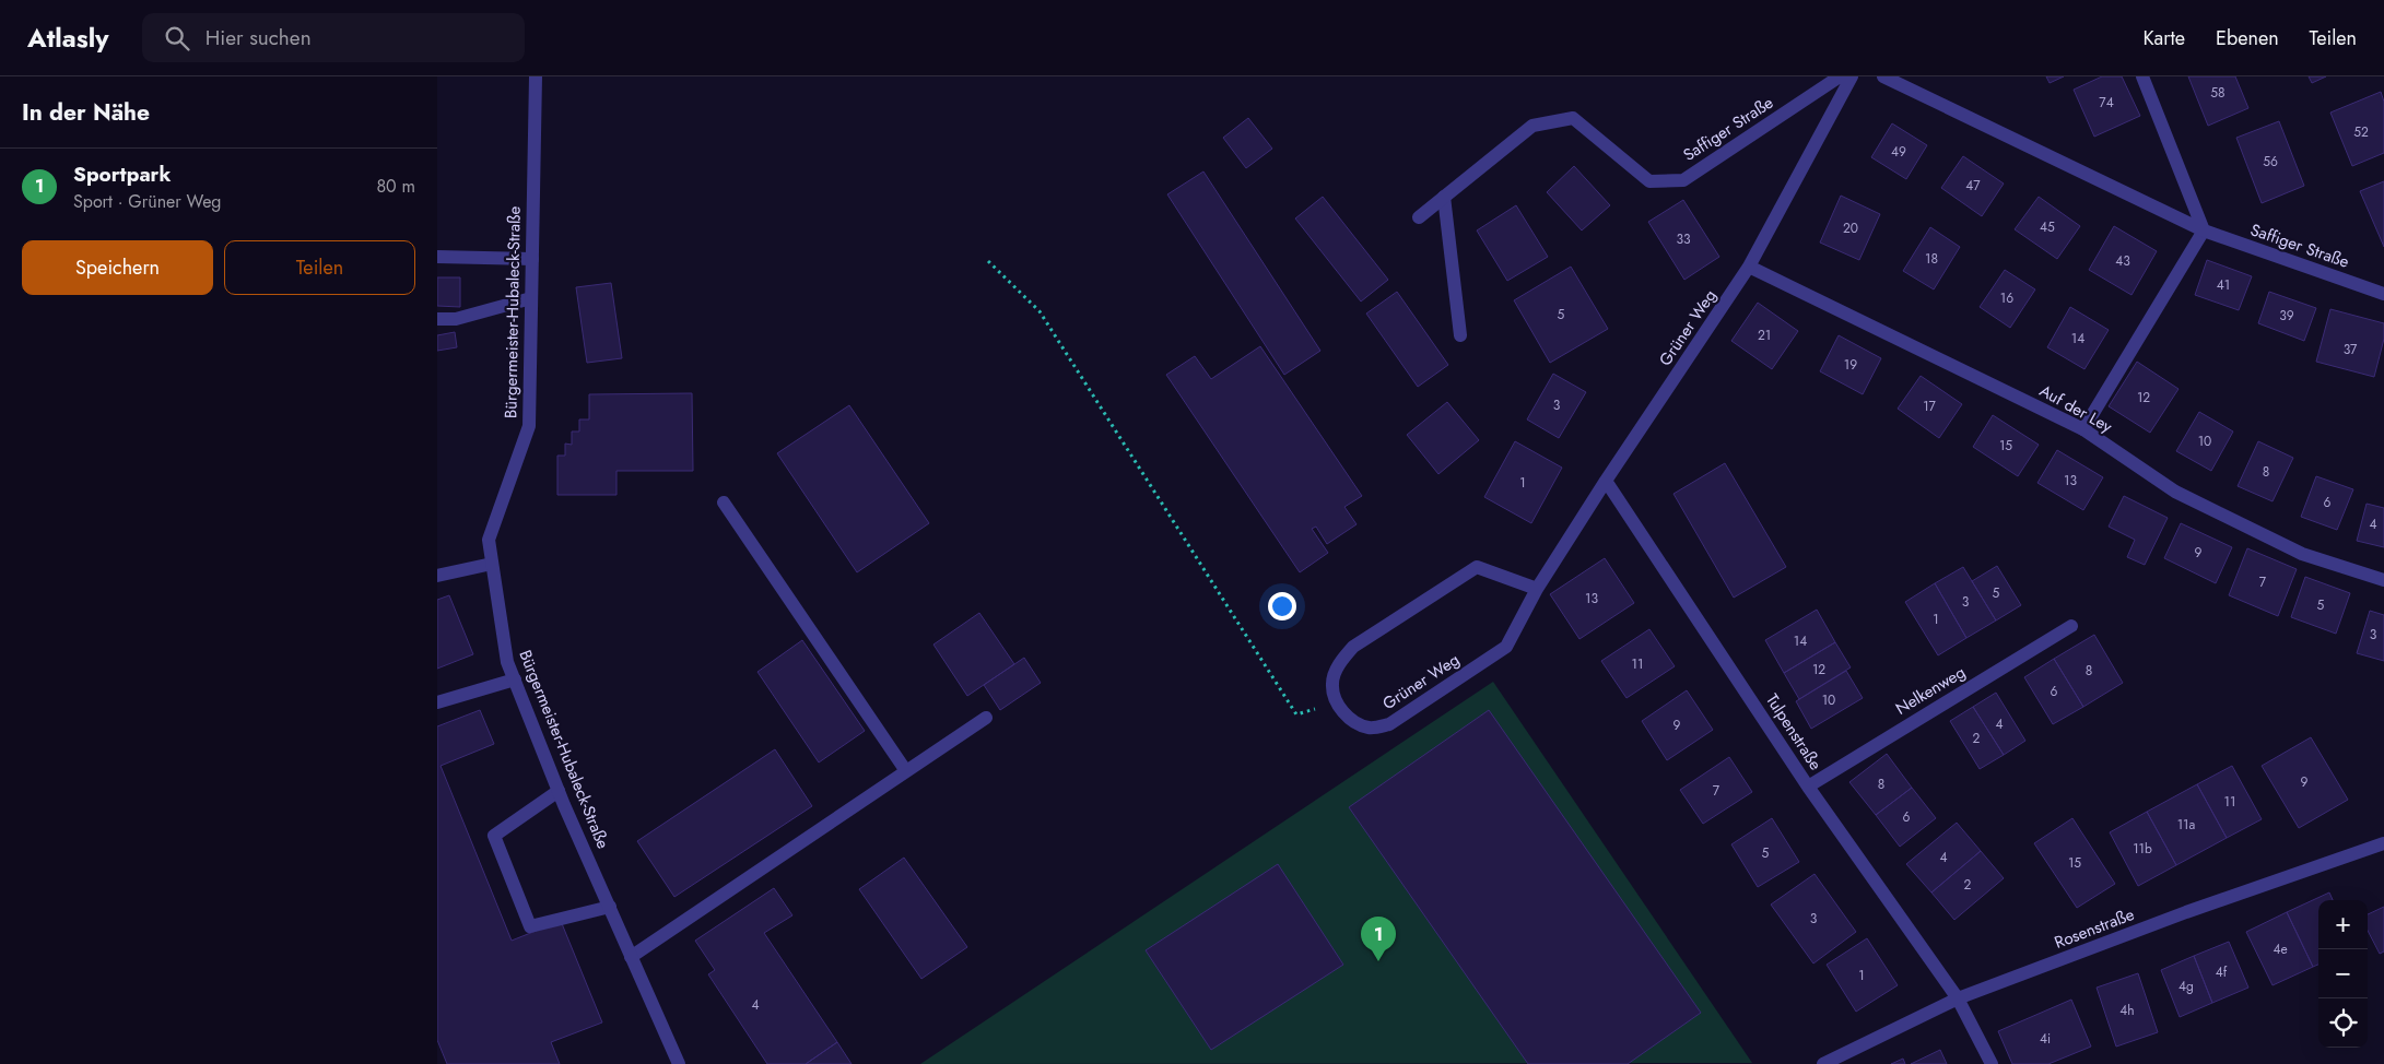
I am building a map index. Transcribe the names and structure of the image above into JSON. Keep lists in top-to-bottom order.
{
  "streets": {
    "street": [
      "Saffiger Straße",
      "Bürgermeister-Hubaleck-Straße",
      "Grüner Weg",
      "Auf der Ley",
      "Nelkenweg",
      "Tulpenstraße",
      "Rosenstraße"
    ]
  },
  "crossings": [
    ["Grüner Weg", "Auf der Ley"],
    ["Grüner Weg", "Tulpenstraße"],
    ["Nelkenweg", "Tulpenstraße"],
    ["Tulpenstraße", "Rosenstraße"]
  ],
  "house_numbers": [
    "58",
    "74",
    "52",
    "49",
    "56",
    "47",
    "45",
    "20",
    "33",
    "18",
    "43",
    "41",
    "16",
    "5",
    "39",
    "21",
    "14",
    "37",
    "19",
    "12",
    "3",
    "17",
    "10",
    "15",
    "8",
    "13",
    "1",
    "6",
    "4",
    "9",
    "7",
    "5",
    "13",
    "3",
    "5",
    "1",
    "3",
    "14",
    "11",
    "12",
    "8",
    "6",
    "10",
    "4",
    "9",
    "2",
    "9",
    "8",
    "7",
    "11",
    "6",
    "11a",
    "11b",
    "5",
    "4",
    "15",
    "2",
    "3",
    "4e",
    "4f",
    "1",
    "4g",
    "4",
    "4h",
    "4i"
  ],
  "page": {
    "header": "Atlasly",
    "search": "Hier suchen",
    "nav": ["Karte", "Ebenen", "Teilen"],
    "heading": "In der Nähe",
    "list": [
      {
        "mark": "1",
        "name": "Sportpark",
        "note": "Sport · Grüner Weg",
        "value": "80 m"
      }
    ],
    "buttons": ["Speichern", "Teilen"],
    "map_buttons": ["+", "−"],
    "pins": "1"
  }
}
